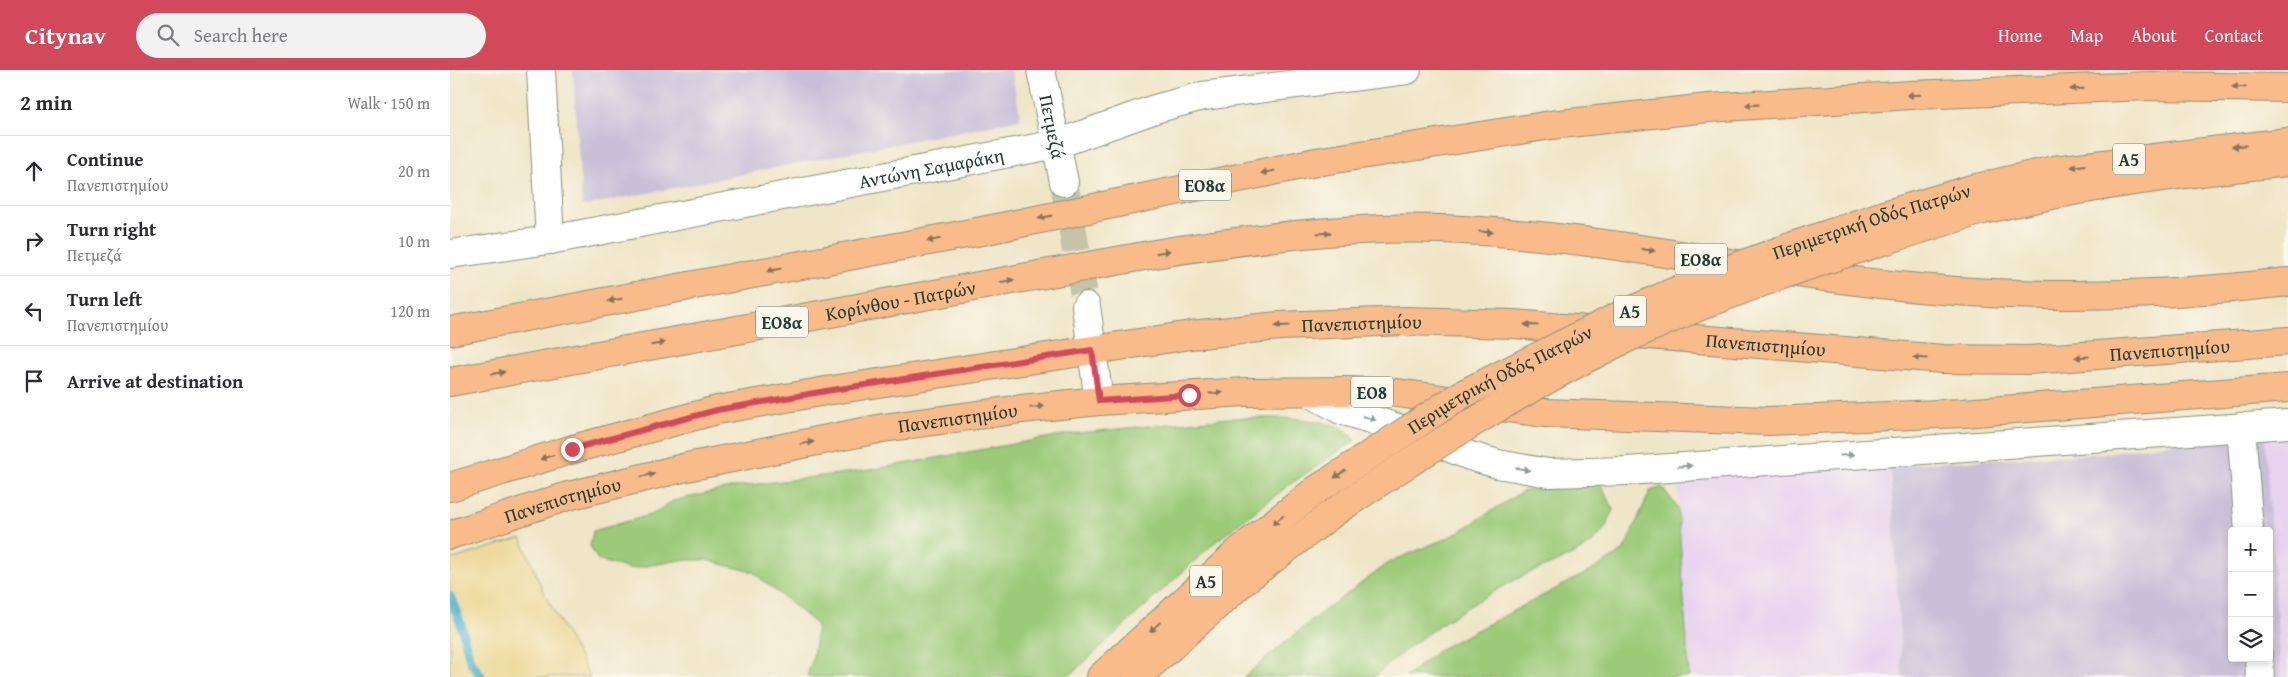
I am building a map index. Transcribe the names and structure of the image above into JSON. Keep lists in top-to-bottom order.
{
  "streets": {
    "main road": [
      "Α5",
      "ΕΟ8α",
      "Περιμετρική Οδός Πατρών",
      "Κορίνθου - Πατρών",
      "Πανεπιστημίου",
      "ΕΟ8"
    ],
    "street": ["Πετμεζά", "Αντώνη Σαμαράκη"]
  },
  "crossings": [
    ["Πετμεζά", "Αντώνη Σαμαράκη"]
  ],
  "page": {
    "header": "Citynav",
    "search": "Search here",
    "nav": [
      "Home",
      "Map",
      "About",
      "Contact"
    ],
    "heading": ["2 min", "Walk · 150 m"],
    "list": [
      ["Continue", "Πανεπιστημίου", "20 m"],
      ["Turn right", "Πετμεζά", "10 m"],
      ["Turn left", "Πανεπιστημίου", "120 m"],
      "Arrive at destination"
    ],
    "map_buttons": ["+", "−"]
  }
}
